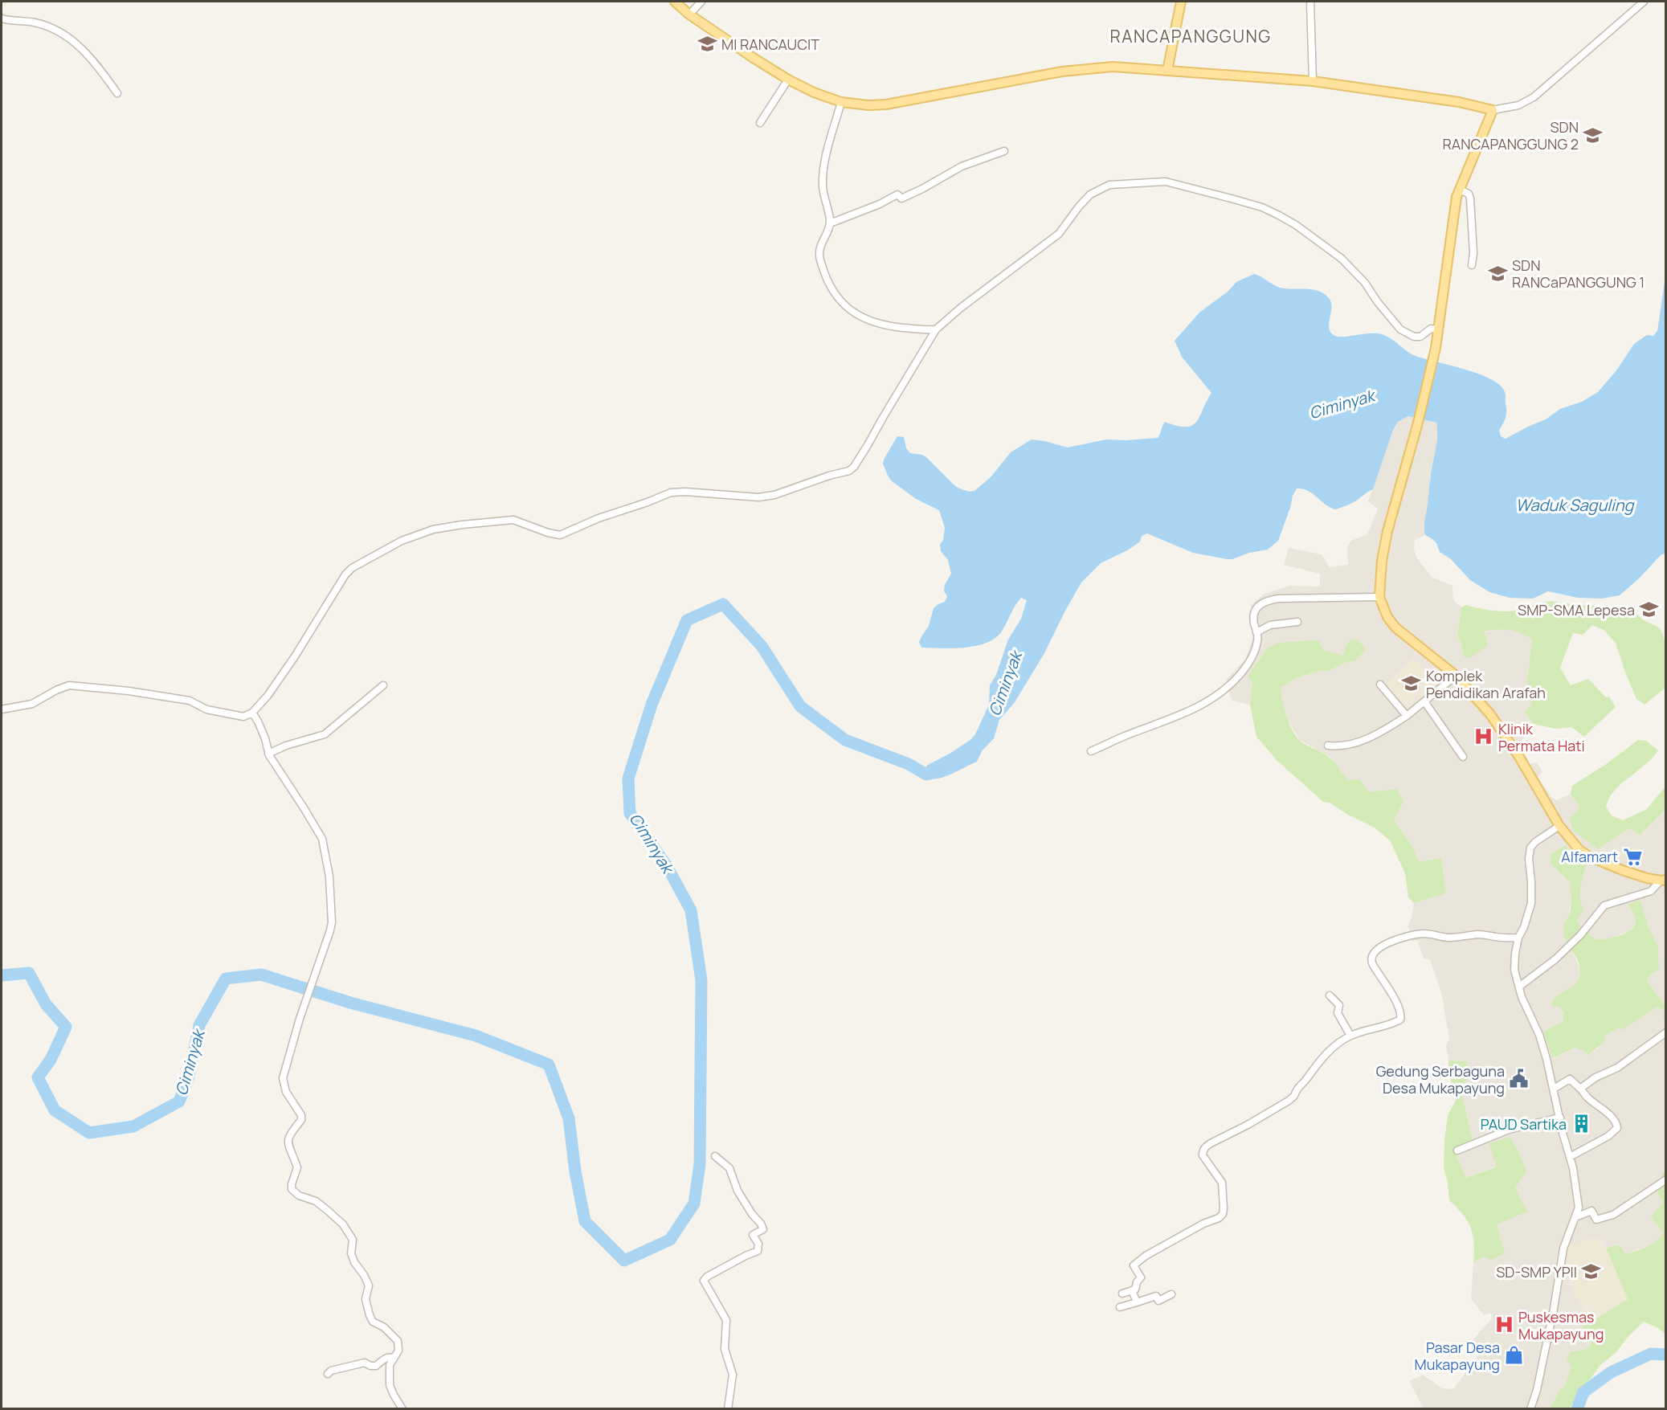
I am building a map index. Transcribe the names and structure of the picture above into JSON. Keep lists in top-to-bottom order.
{
  "districts": ["RANCAPANGGUNG"],
  "water": ["Ciminyak", "Waduk Saguling"],
  "places": {
    "school or university": [
      "MI RANCAUCIT",
      "SDN RANCAPANGGUNG 2",
      "SDN RANCaPANGGUNG 1",
      "SMP-SMA Lepesa",
      "Komplek Pendidikan Arafah",
      "SD-SMP YPII"
    ],
    "hospital": ["Klinik Permata Hati", "Puskesmas Mukapayung"],
    "supermarket": ["Alfamart"],
    "public building": ["Gedung Serbaguna Desa Mukapayung"],
    "building": ["PAUD Sartika"],
    "shop": ["Pasar Desa Mukapayung"]
  }
}
